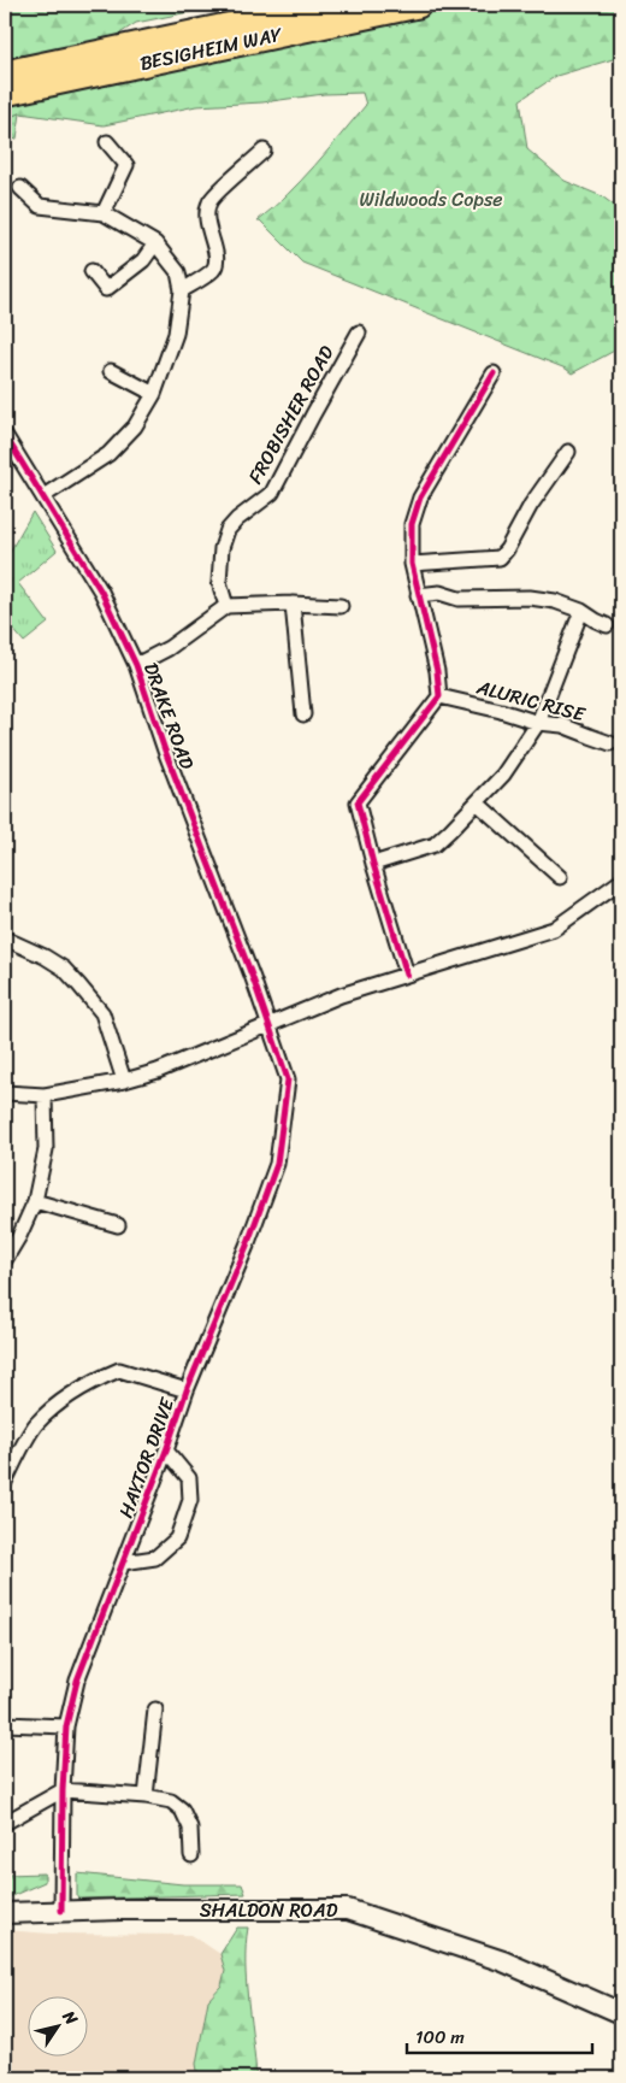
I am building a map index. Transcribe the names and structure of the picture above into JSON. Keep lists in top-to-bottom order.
{
  "streets": {
    "highway": ["BESIGHEIM WAY"],
    "street": [
      "FROBISHER ROAD",
      "ALURIC RISE",
      "DRAKE ROAD",
      "HAYTOR DRIVE",
      "SHALDON ROAD"
    ]
  },
  "crossings": [
    ["DRAKE ROAD", "HAYTOR DRIVE"],
    ["HAYTOR DRIVE", "SHALDON ROAD"]
  ],
  "parks": ["Wildwoods Copse"],
  "scale_bar": "100 m",
  "north": "top right"
}
